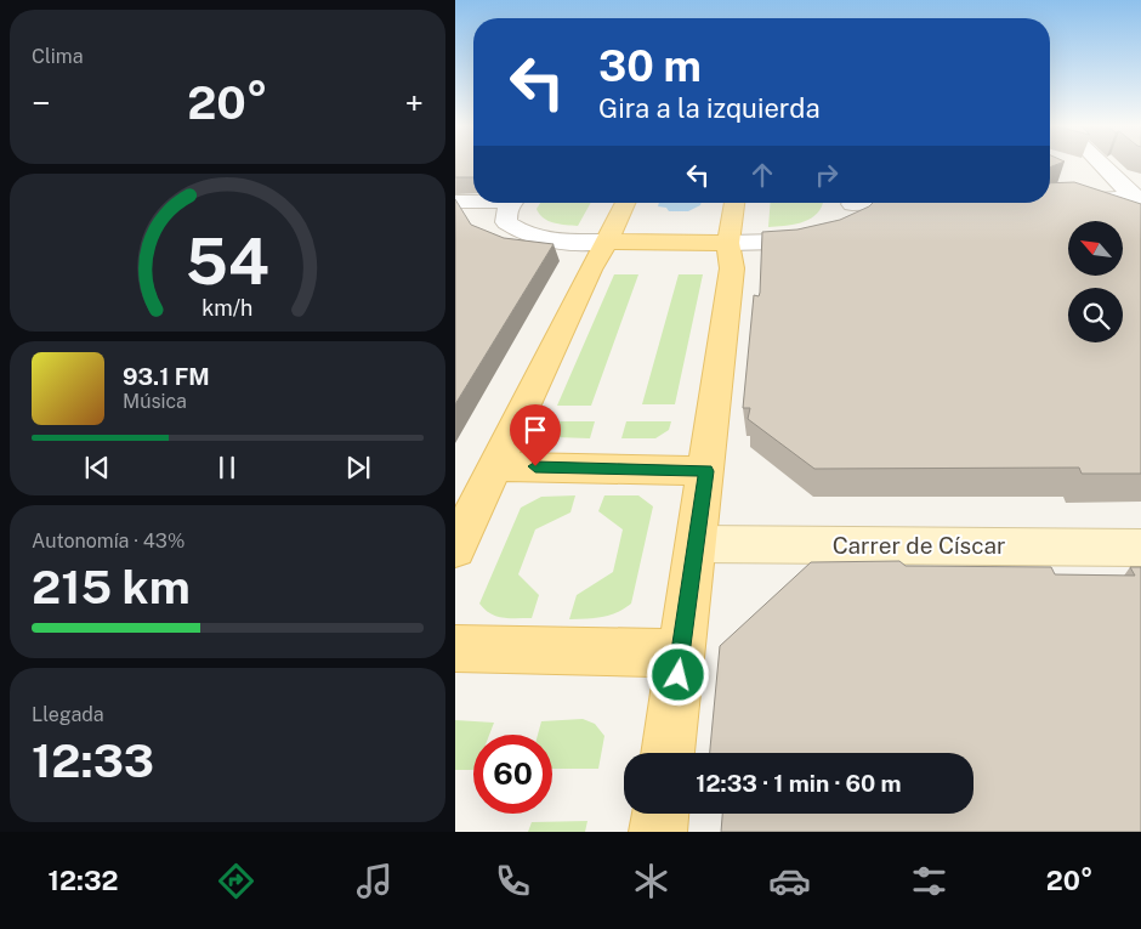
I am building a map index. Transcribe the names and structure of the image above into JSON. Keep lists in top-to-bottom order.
{
  "streets": {
    "street": ["Carrer de Císcar"]
  },
  "north": "top left",
  "page": {
    "tile": [
      "Clima",
      ["Autonomía · 43%", "215 km"],
      ["Llegada", "12:33"]
    ],
    "turn": ["30 m", "Gira a la izquierda"],
    "heat": ["−", "20°", "+"],
    "song": ["93.1 FM", "Música"],
    "limit": "60",
    "trip": "12:33 · 1 min · 60 m",
    "tabs": ["12:32", "20°"],
    "gauge": ["54", "km/h"]
  }
}
